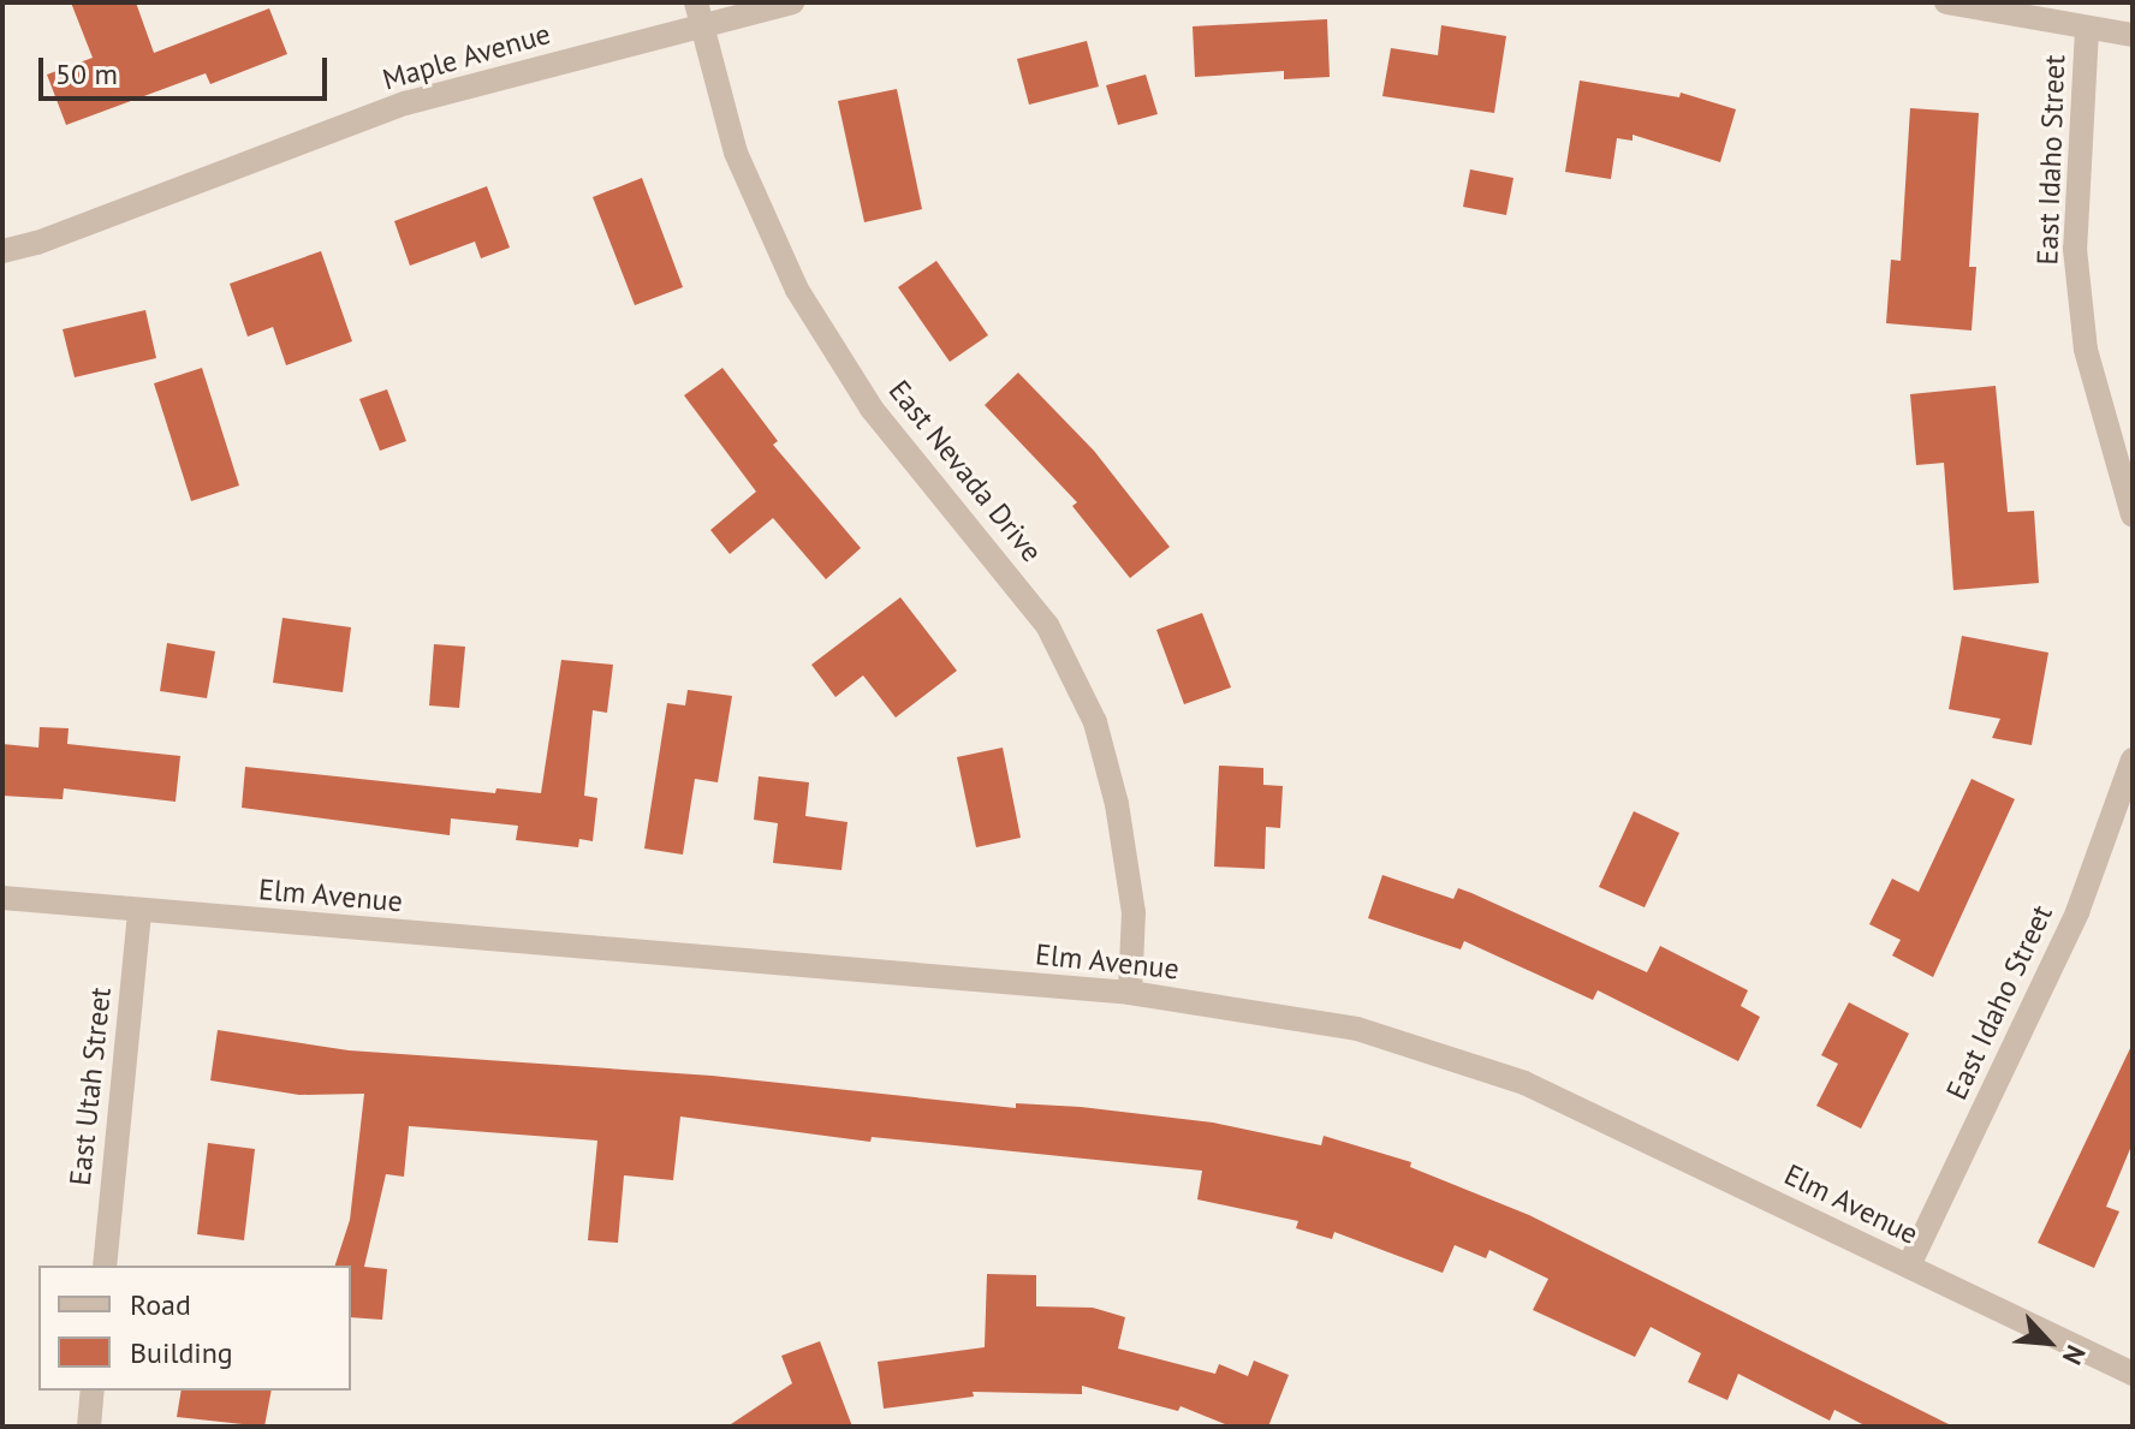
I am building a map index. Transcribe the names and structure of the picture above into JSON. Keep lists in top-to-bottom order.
{
  "streets": {
    "street": [
      "Maple Avenue",
      "East Idaho Street",
      "East Nevada Drive",
      "Elm Avenue",
      "East Utah Street"
    ]
  },
  "crossings": [
    ["Maple Avenue", "East Nevada Drive"],
    ["East Idaho Street", "Elm Avenue"],
    ["East Nevada Drive", "Elm Avenue"],
    ["Elm Avenue", "East Utah Street"]
  ],
  "legend": ["Road", "Building"],
  "scale_bar": "50 m",
  "north": "bottom right"
}
